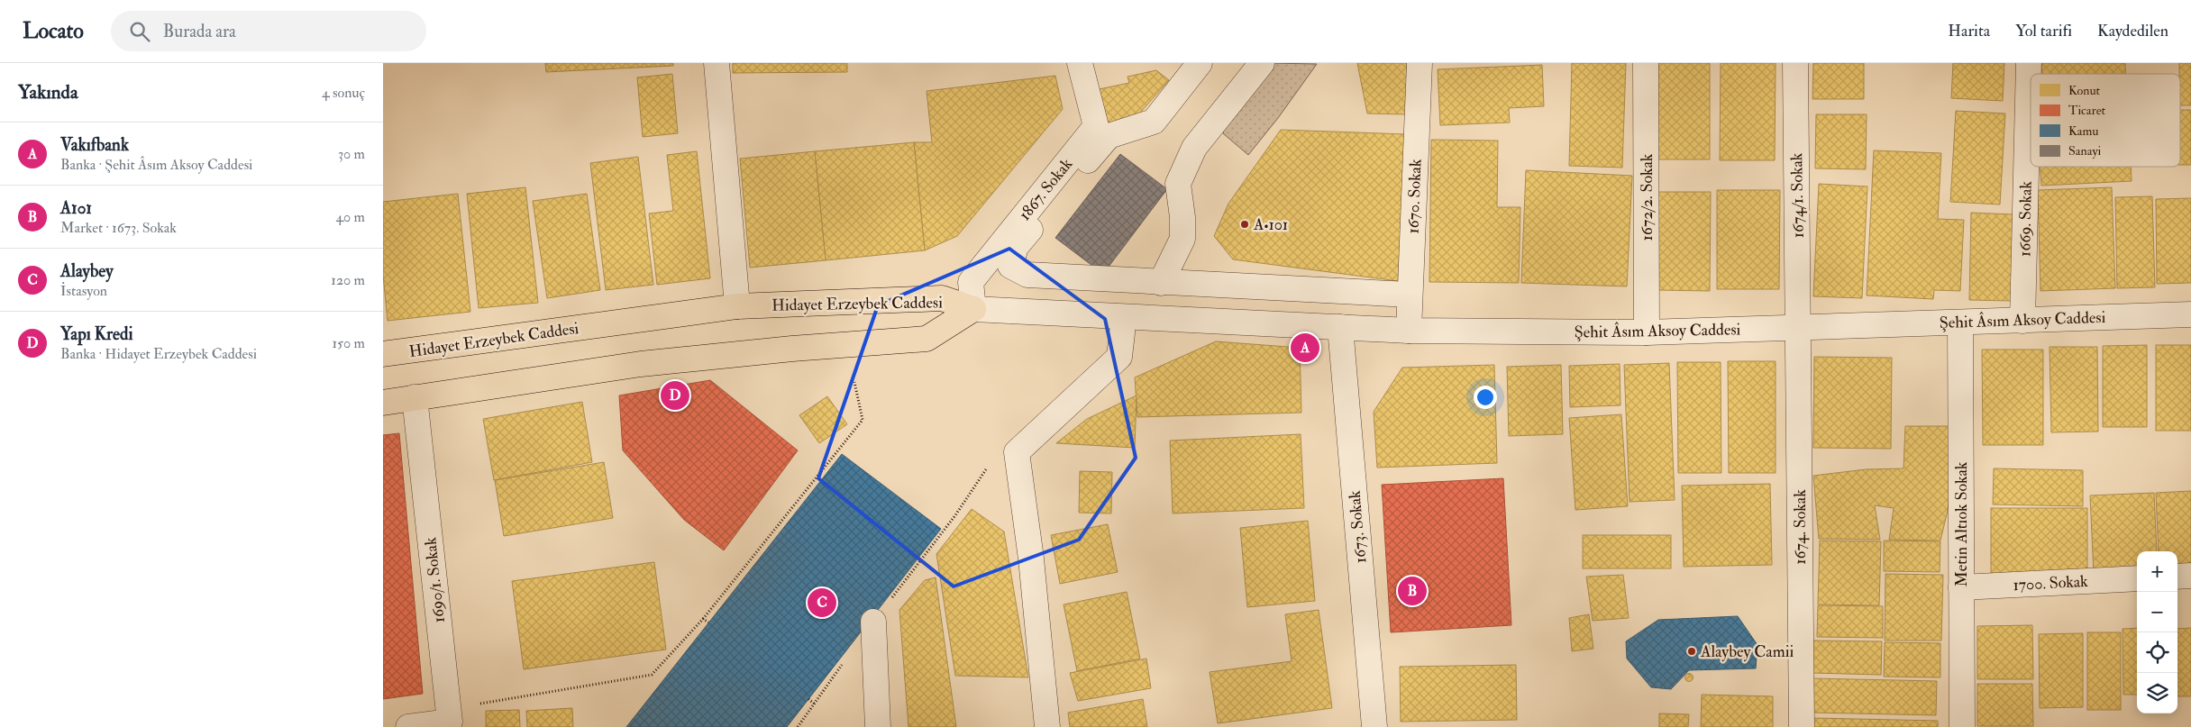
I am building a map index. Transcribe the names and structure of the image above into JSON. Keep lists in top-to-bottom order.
{
  "streets": {
    "main road": ["Hidayet Erzeybek Caddesi"],
    "street": [
      "1867. Sokak",
      "1674/1. Sokak",
      "1670. Sokak",
      "1672/2. Sokak",
      "1669. Sokak",
      "Şehit Âsım Aksoy Caddesi",
      "Metin Altıok Sokak",
      "1673. Sokak",
      "1674. Sokak",
      "1690/1. Sokak",
      "1700. Sokak"
    ]
  },
  "crossings": [
    ["1867. Sokak", "Hidayet Erzeybek Caddesi"],
    ["1867. Sokak", "Şehit Âsım Aksoy Caddesi"],
    ["1674/1. Sokak", "Şehit Âsım Aksoy Caddesi"],
    ["1674/1. Sokak", "1674. Sokak"],
    ["1670. Sokak", "Şehit Âsım Aksoy Caddesi"],
    ["1672/2. Sokak", "Şehit Âsım Aksoy Caddesi"],
    ["1669. Sokak", "Şehit Âsım Aksoy Caddesi"],
    ["Hidayet Erzeybek Caddesi", "Şehit Âsım Aksoy Caddesi"],
    ["Hidayet Erzeybek Caddesi", "1690/1. Sokak"],
    ["Şehit Âsım Aksoy Caddesi", "Metin Altıok Sokak"],
    ["Şehit Âsım Aksoy Caddesi", "1673. Sokak"],
    ["Şehit Âsım Aksoy Caddesi", "1674. Sokak"],
    ["Metin Altıok Sokak", "1700. Sokak"]
  ],
  "places": ["A•101", "Alaybey Camii"],
  "legend": [
    "Konut",
    "Ticaret",
    "Kamu",
    "Sanayi"
  ],
  "page": {
    "header": "Locato",
    "search": "Burada ara",
    "nav": ["Harita", "Yol tarifi", "Kaydedilen"],
    "heading": ["Yakında", "4 sonuç"],
    "list": [
      {
        "mark": "A",
        "name": "Vakıfbank",
        "note": "Banka · Şehit Âsım Aksoy Caddesi",
        "value": "30 m"
      },
      {
        "mark": "B",
        "name": "A101",
        "note": "Market · 1673. Sokak",
        "value": "40 m"
      },
      {
        "mark": "C",
        "name": "Alaybey",
        "note": "İstasyon",
        "value": "120 m"
      },
      {
        "mark": "D",
        "name": "Yapı Kredi",
        "note": "Banka · Hidayet Erzeybek Caddesi",
        "value": "150 m"
      }
    ],
    "pins": [
      "A",
      "D",
      "B",
      "C"
    ],
    "map_buttons": ["+", "−"]
  }
}
